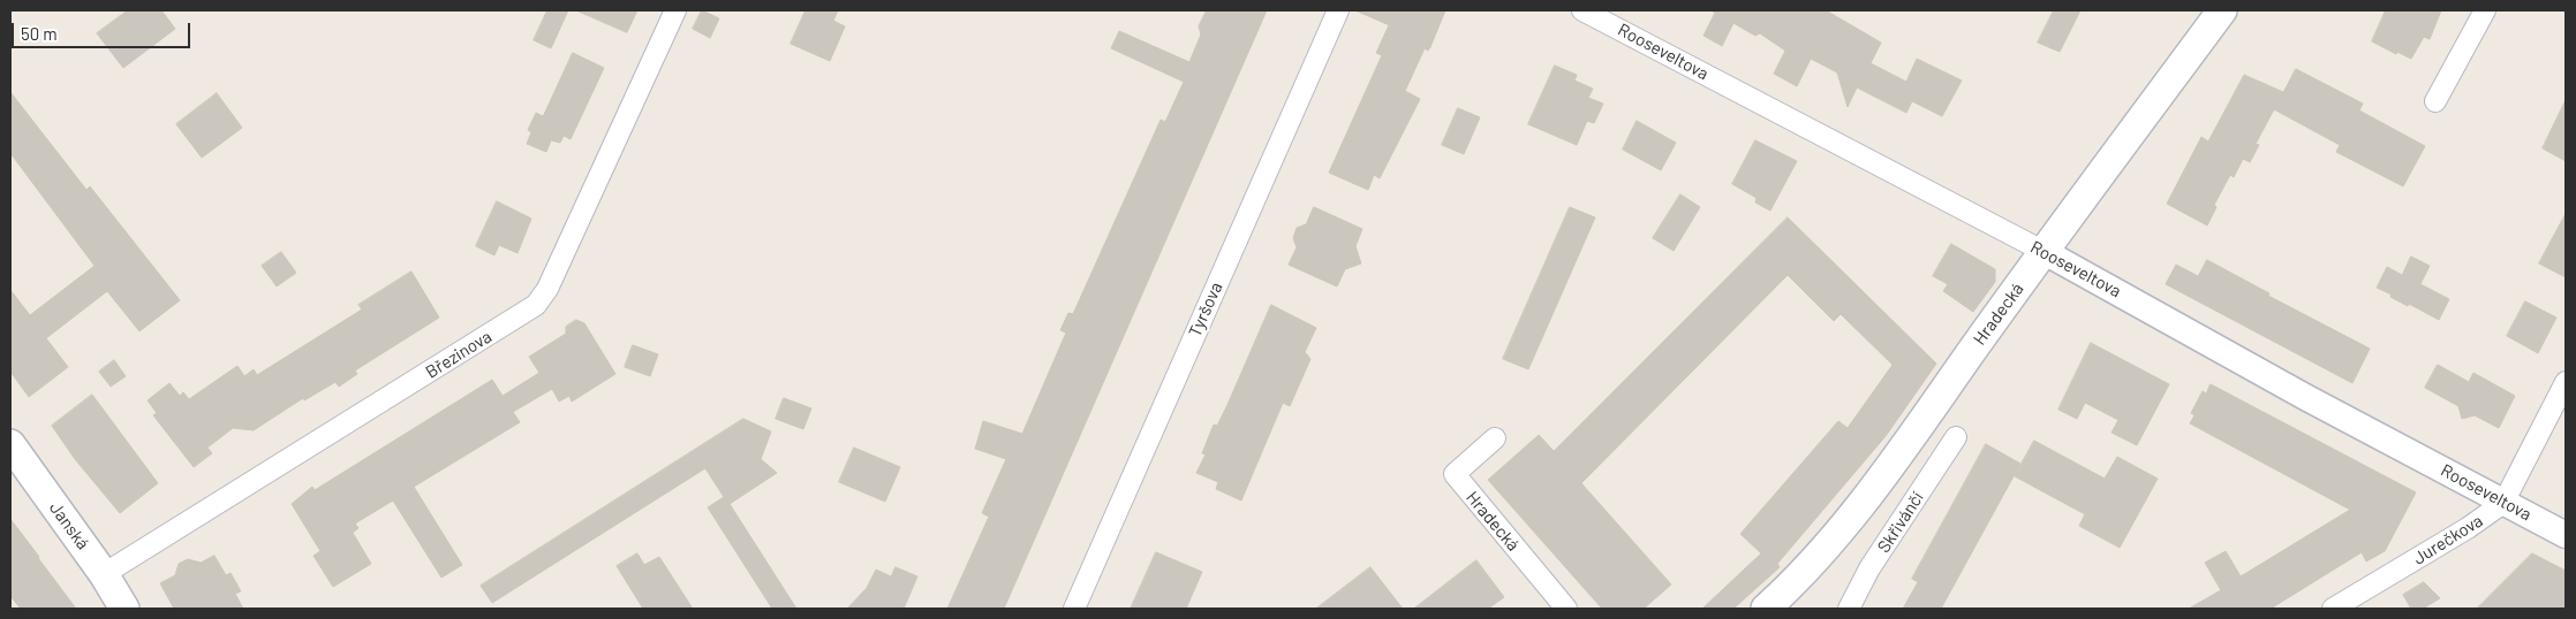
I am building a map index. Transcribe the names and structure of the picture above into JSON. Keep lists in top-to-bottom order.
{
  "streets": {
    "main road": ["Hradecká", "Janská"],
    "street": [
      "Rooseveltova",
      "Tyršova",
      "Březinova",
      "Skřivánčí",
      "Jurečkova"
    ]
  },
  "crossings": [
    ["Rooseveltova", "Hradecká"],
    ["Rooseveltova", "Jurečkova"],
    ["Březinova", "Janská"]
  ],
  "scale_bar": "50 m"
}
